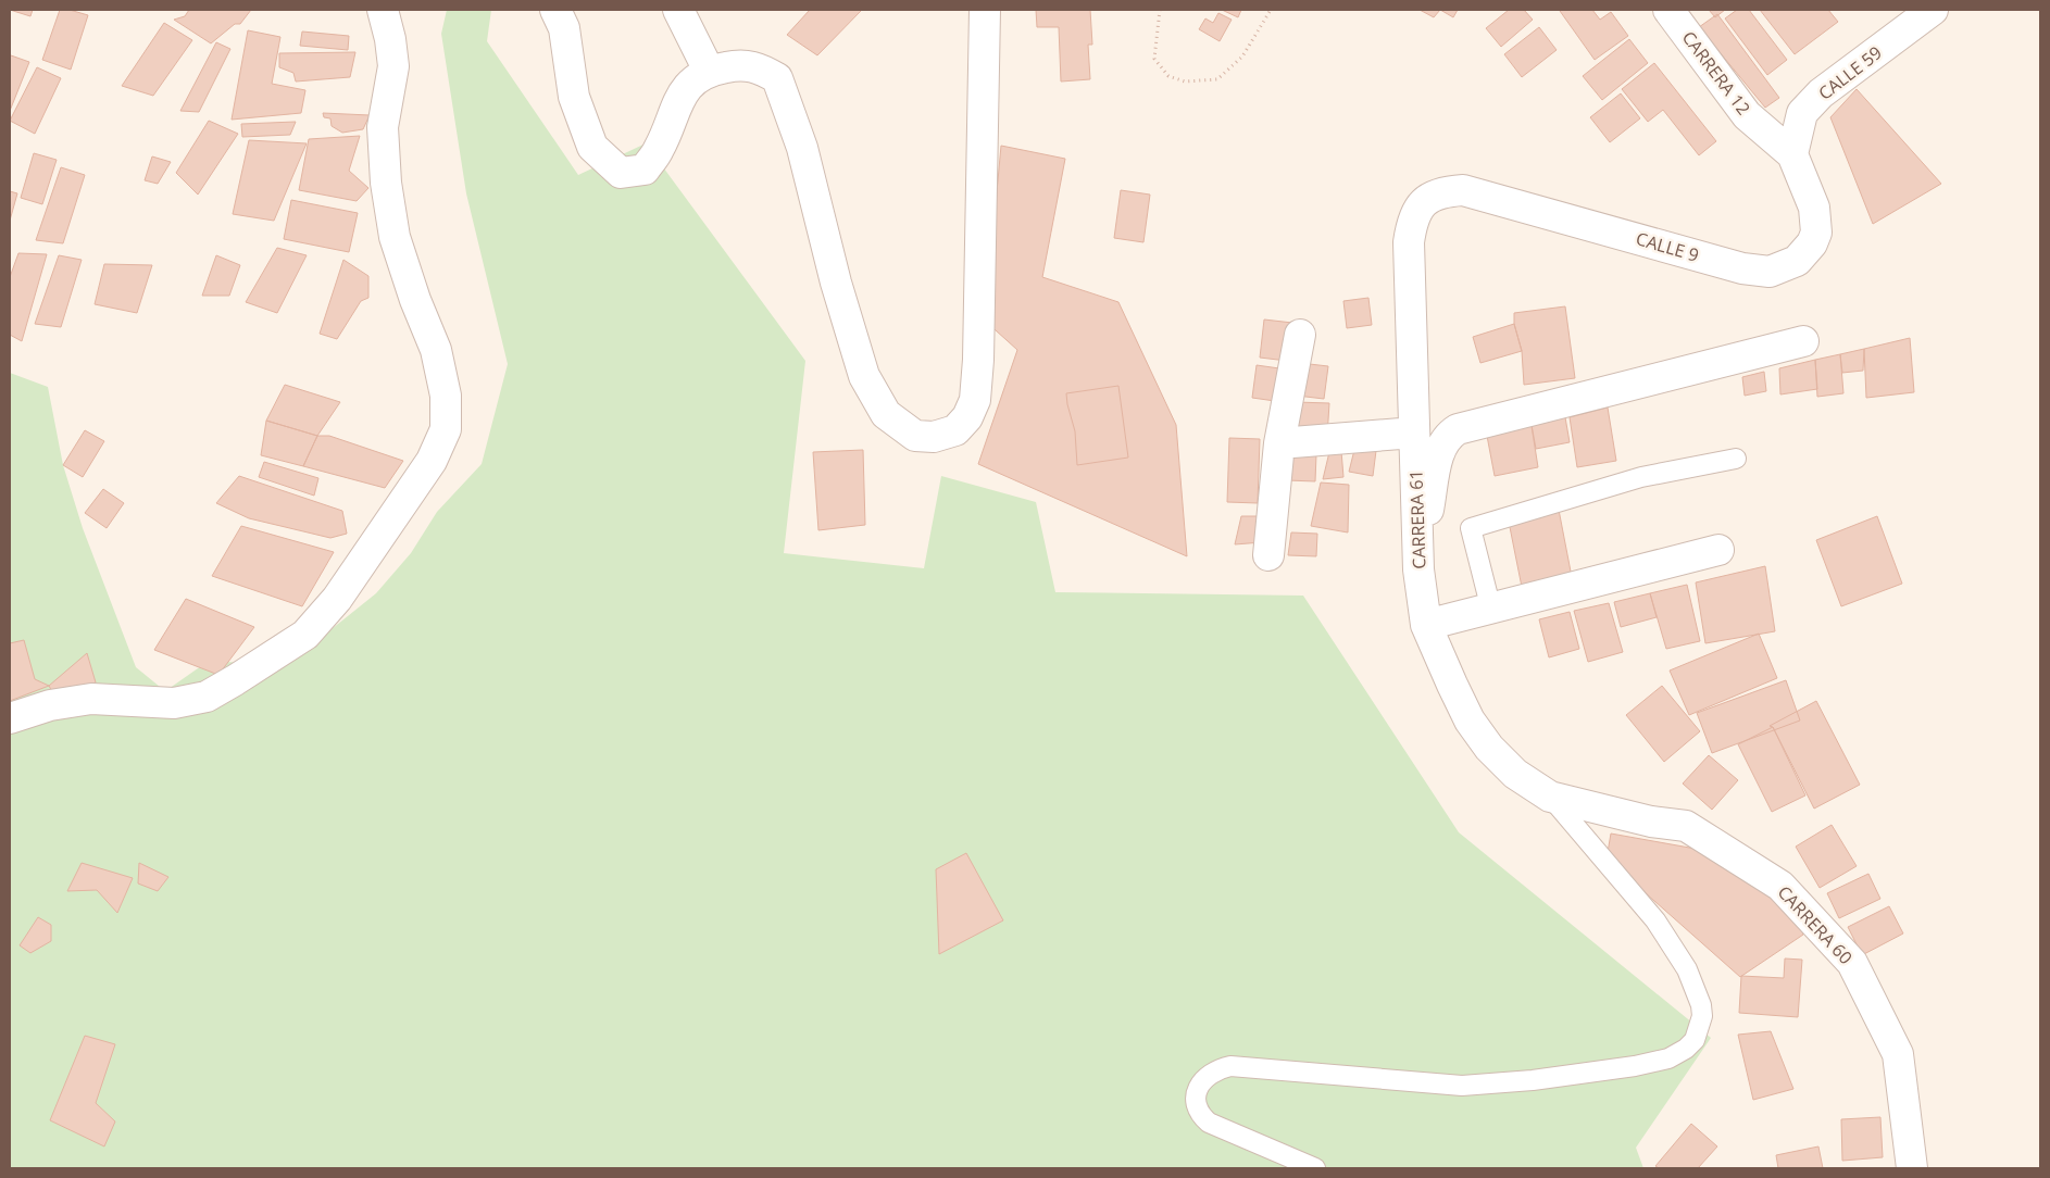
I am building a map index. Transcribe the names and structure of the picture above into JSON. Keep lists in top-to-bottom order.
{
  "streets": {
    "street": [
      "CARRERA 12",
      "CALLE 59",
      "CALLE 9",
      "CARRERA 61",
      "CARRERA 60"
    ]
  },
  "crossings": [
    ["CARRERA 12", "CALLE 59"],
    ["CARRERA 12", "CALLE 9"],
    ["CALLE 59", "CALLE 9"],
    ["CALLE 9", "CARRERA 61"],
    ["CARRERA 61", "CARRERA 60"]
  ]
}
